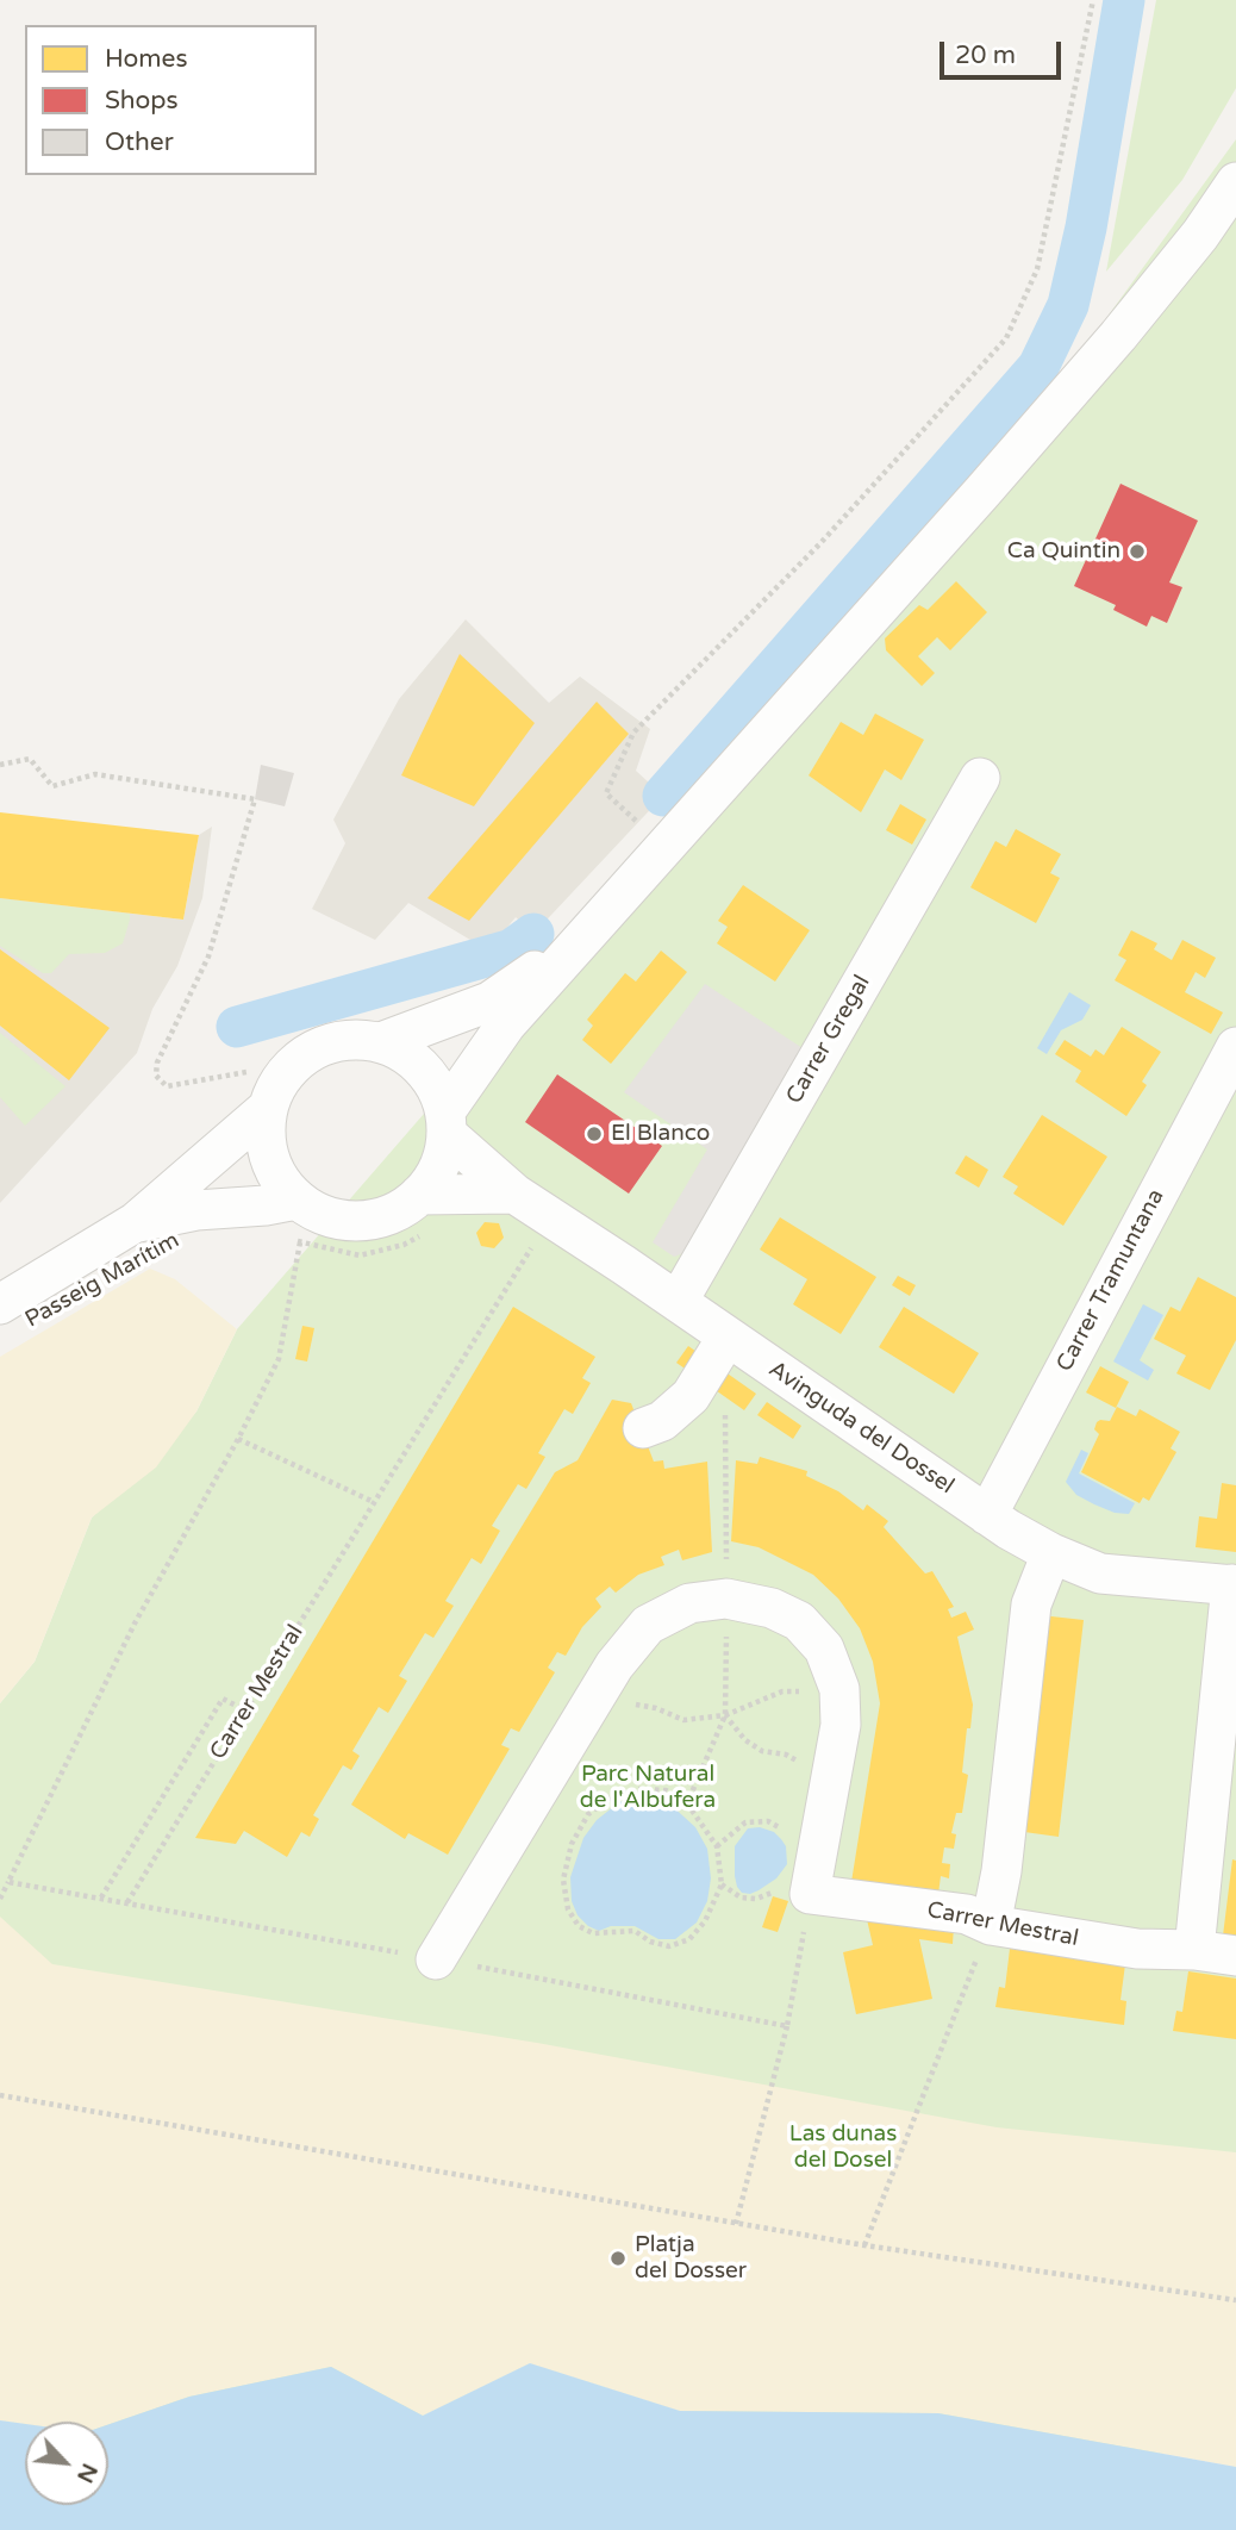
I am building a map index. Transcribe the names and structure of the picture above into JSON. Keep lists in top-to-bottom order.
{
  "streets": {
    "street": [
      "Carrer Gregal",
      "Carrer Tramuntana",
      "Avinguda del Dossel",
      "Carrer Mestral"
    ]
  },
  "crossings": [
    ["Carrer Gregal", "Avinguda del Dossel"],
    ["Carrer Tramuntana", "Avinguda del Dossel"],
    ["Avinguda del Dossel", "Carrer Mestral"]
  ],
  "parks": ["Parc Natural de l'Albufera", "Las dunas del Dosel"],
  "places": ["Ca Quintin", "El Blanco", "Platja del Dosser"],
  "legend": ["Homes", "Shops", "Other"],
  "scale_bar": "20 m",
  "north": "bottom right"
}
